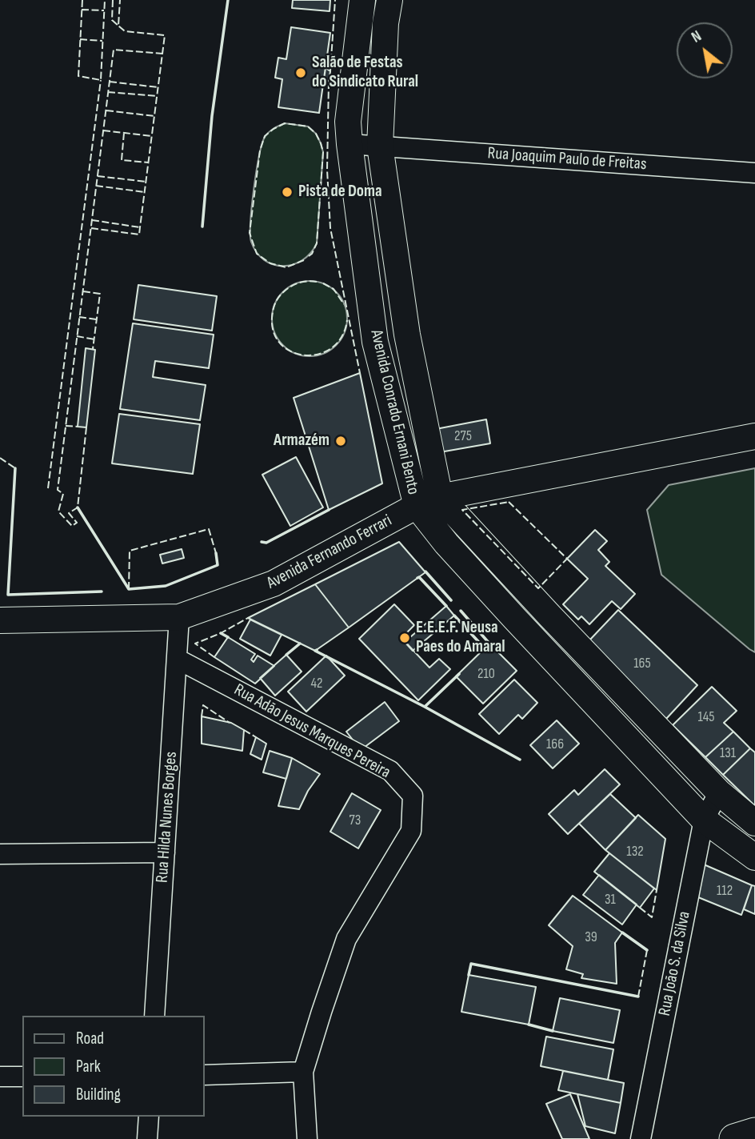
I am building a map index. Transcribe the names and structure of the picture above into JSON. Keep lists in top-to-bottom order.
{
  "streets": {
    "street": [
      "Rua Joaquim Paulo de Freitas",
      "Avenida Conrado Ernani Bento",
      "Avenida Fernando Ferrari",
      "Rua Adão Jesus Marques Pereira",
      "Rua Hilda Nunes Borges",
      "Rua João S. da Silva"
    ]
  },
  "crossings": [
    ["Rua Joaquim Paulo de Freitas", "Avenida Conrado Ernani Bento"],
    ["Avenida Conrado Ernani Bento", "Avenida Fernando Ferrari"],
    ["Avenida Conrado Ernani Bento", "Rua João S. da Silva"],
    ["Avenida Fernando Ferrari", "Rua Hilda Nunes Borges"],
    ["Rua Adão Jesus Marques Pereira", "Rua Hilda Nunes Borges"]
  ],
  "places": [
    "Salão de Festas do Sindicato Rural",
    "Pista de Doma",
    "Armazém",
    "E.E.E.F. Neusa Paes do Amaral"
  ],
  "house_numbers": [
    "275",
    "165",
    "210",
    "42",
    "145",
    "166",
    "131",
    "73",
    "132",
    "112",
    "31",
    "39"
  ],
  "legend": ["Road", "Park", "Building"],
  "north": "top left"
}
